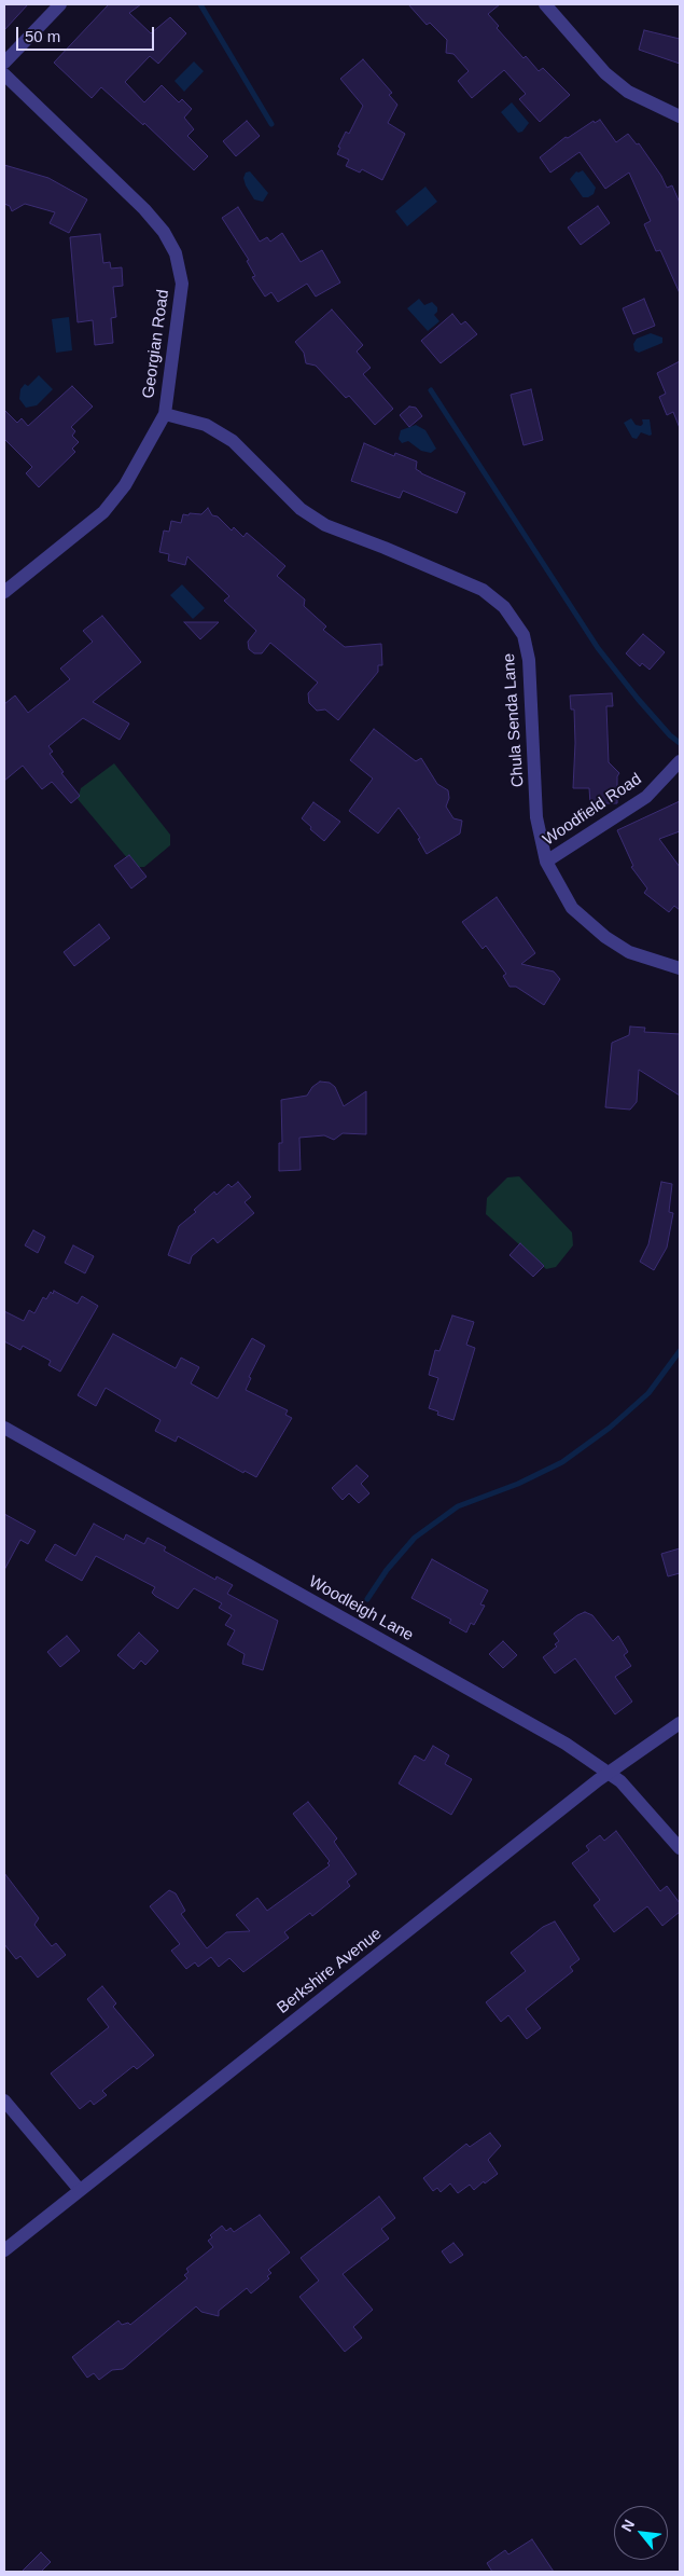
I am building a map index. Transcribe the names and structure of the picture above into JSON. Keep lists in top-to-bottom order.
{
  "streets": {
    "street": [
      "Georgian Road",
      "Chula Senda Lane",
      "Woodfield Road",
      "Woodleigh Lane",
      "Berkshire Avenue"
    ]
  },
  "crossings": [
    ["Georgian Road", "Chula Senda Lane"],
    ["Chula Senda Lane", "Woodfield Road"],
    ["Woodleigh Lane", "Berkshire Avenue"]
  ],
  "scale_bar": "50 m",
  "north": "top left"
}
